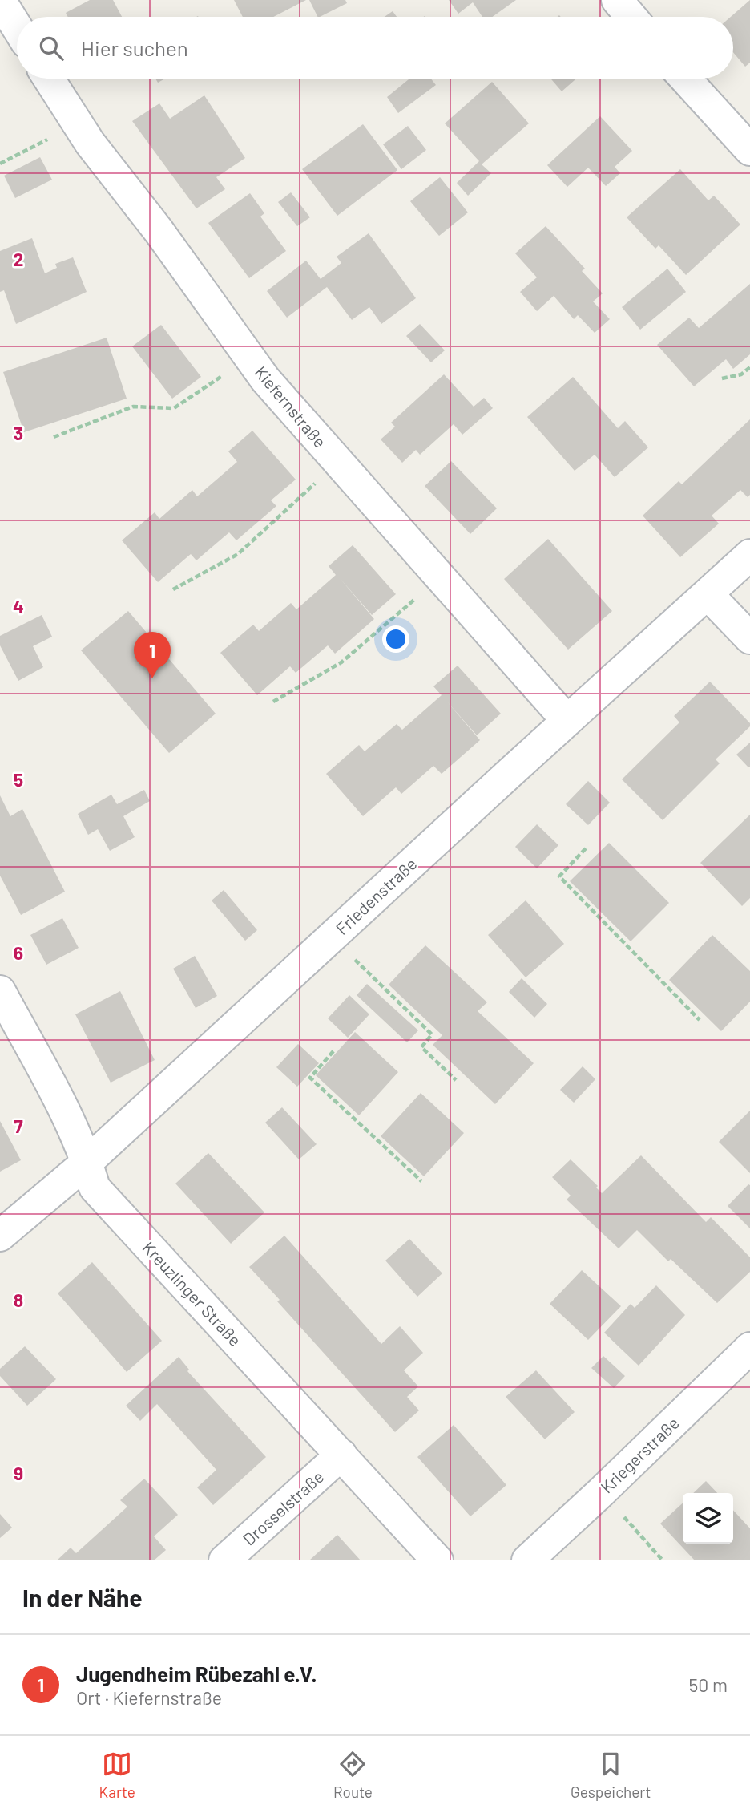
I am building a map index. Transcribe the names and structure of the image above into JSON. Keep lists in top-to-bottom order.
{
  "streets": {
    "street": [
      "Kiefernstraße",
      "Friedenstraße",
      "Kreuzlinger Straße",
      "Kriegerstraße",
      "Drosselstraße"
    ]
  },
  "crossings": [
    ["Kiefernstraße", "Friedenstraße"],
    ["Friedenstraße", "Kreuzlinger Straße"],
    ["Kreuzlinger Straße", "Drosselstraße"]
  ],
  "page": {
    "search": "Hier suchen",
    "pins": "1",
    "heading": "In der Nähe",
    "list": [
      {
        "mark": "1",
        "name": "Jugendheim Rübezahl e.V.",
        "note": "Ort · Kiefernstraße",
        "value": "50 m"
      }
    ],
    "nav": ["Karte", "Route", "Gespeichert"]
  },
  "grid": {
    "rows": [
      "2",
      "3",
      "4",
      "5",
      "6",
      "7",
      "8",
      "9"
    ]
  }
}
